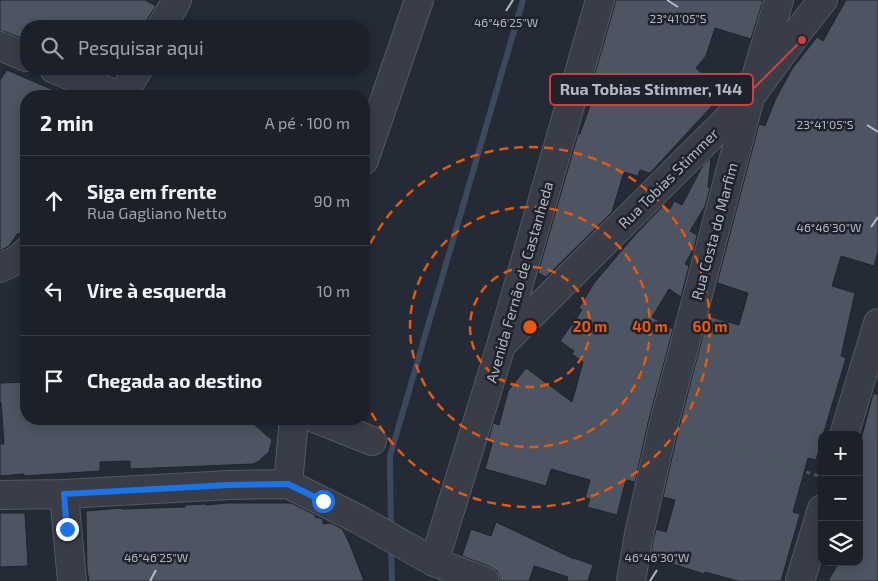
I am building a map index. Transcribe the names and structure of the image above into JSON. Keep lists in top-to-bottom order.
{
  "streets": {
    "street": ["Rua Tobias Stimmer", "Rua Costa do Marfim", "Avenida Fernão de Castanheda"]
  },
  "crossings": [
    ["Rua Tobias Stimmer", "Rua Costa do Marfim"],
    ["Rua Tobias Stimmer", "Avenida Fernão de Castanheda"]
  ],
  "places": ["Rua Tobias Stimmer, 144"],
  "page": {
    "search": "Pesquisar aqui",
    "heading": ["2 min", "A pé · 100 m"],
    "list": [
      ["Siga em frente", "Rua Gagliano Netto", "90 m"],
      ["Vire à esquerda", "10 m"],
      "Chegada ao destino"
    ],
    "map_buttons": ["+", "−"]
  },
  "coordinates": ["23°41'05\"S", "46°46'25\"W", "46°46'30\"W"],
  "rings": ["20 m", "40 m", "60 m"]
}
